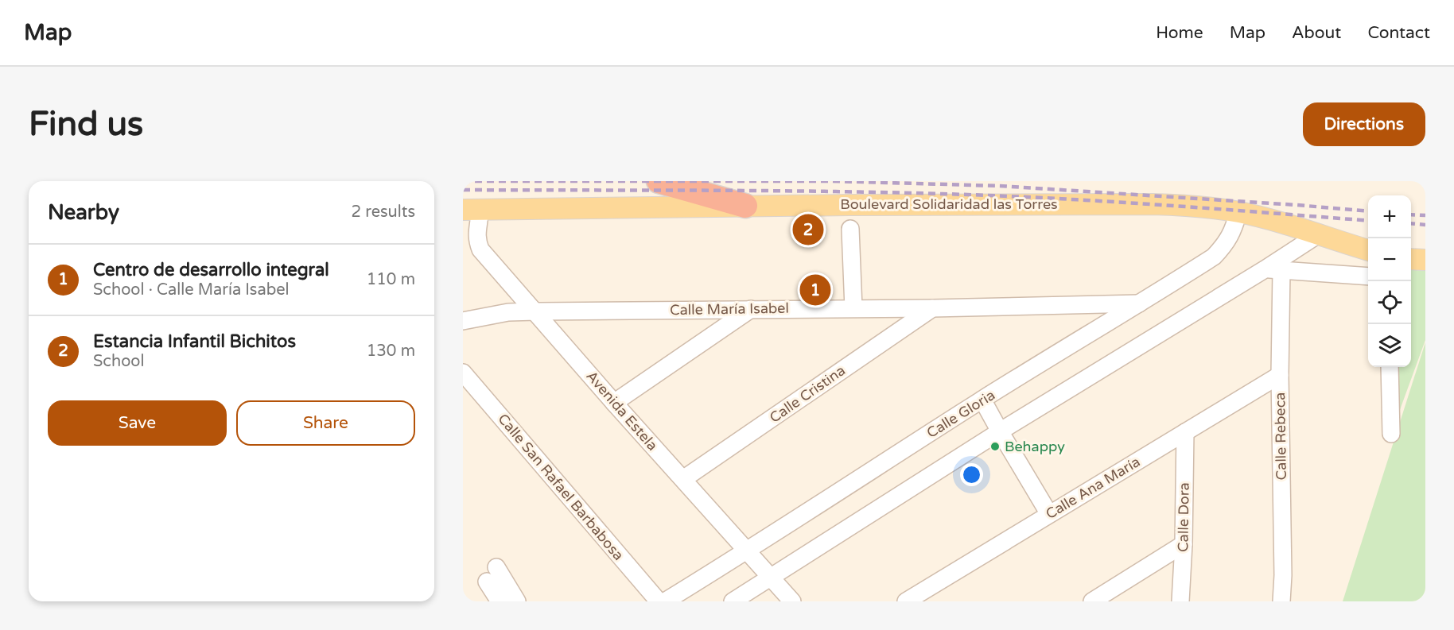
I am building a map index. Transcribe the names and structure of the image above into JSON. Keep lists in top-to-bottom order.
{
  "streets": {
    "main road": ["Boulevard Solidaridad las Torres"],
    "street": [
      "Calle María Isabel",
      "Calle Cristina",
      "Avenida Estela",
      "Calle Gloria",
      "Calle Rebeca",
      "Calle San Rafael Barbabosa",
      "Calle Ana María",
      "Calle Dora"
    ]
  },
  "crossings": [
    ["Boulevard Solidaridad las Torres", "Avenida Estela"],
    ["Boulevard Solidaridad las Torres", "Calle Gloria"],
    ["Calle María Isabel", "Calle Cristina"],
    ["Calle María Isabel", "Avenida Estela"],
    ["Calle María Isabel", "Calle Gloria"],
    ["Calle Cristina", "Avenida Estela"],
    ["Avenida Estela", "Calle Gloria"],
    ["Calle Rebeca", "Calle Ana María"],
    ["Calle Ana María", "Calle Dora"]
  ],
  "places": ["Behappy"],
  "page": {
    "header": "Map",
    "nav": [
      "Home",
      "Map",
      "About",
      "Contact"
    ],
    "buttons": [
      "Directions",
      ["Save", "Share"]
    ],
    "title": "Find us",
    "heading": ["Nearby", "2 results"],
    "map_buttons": ["+", "−"],
    "pins": ["2", "1"],
    "list": [
      {
        "mark": "1",
        "name": "Centro de desarrollo integral",
        "note": "School · Calle María Isabel",
        "value": "110 m"
      },
      {
        "mark": "2",
        "name": "Estancia Infantil Bichitos",
        "note": "School",
        "value": "130 m"
      }
    ]
  }
}
